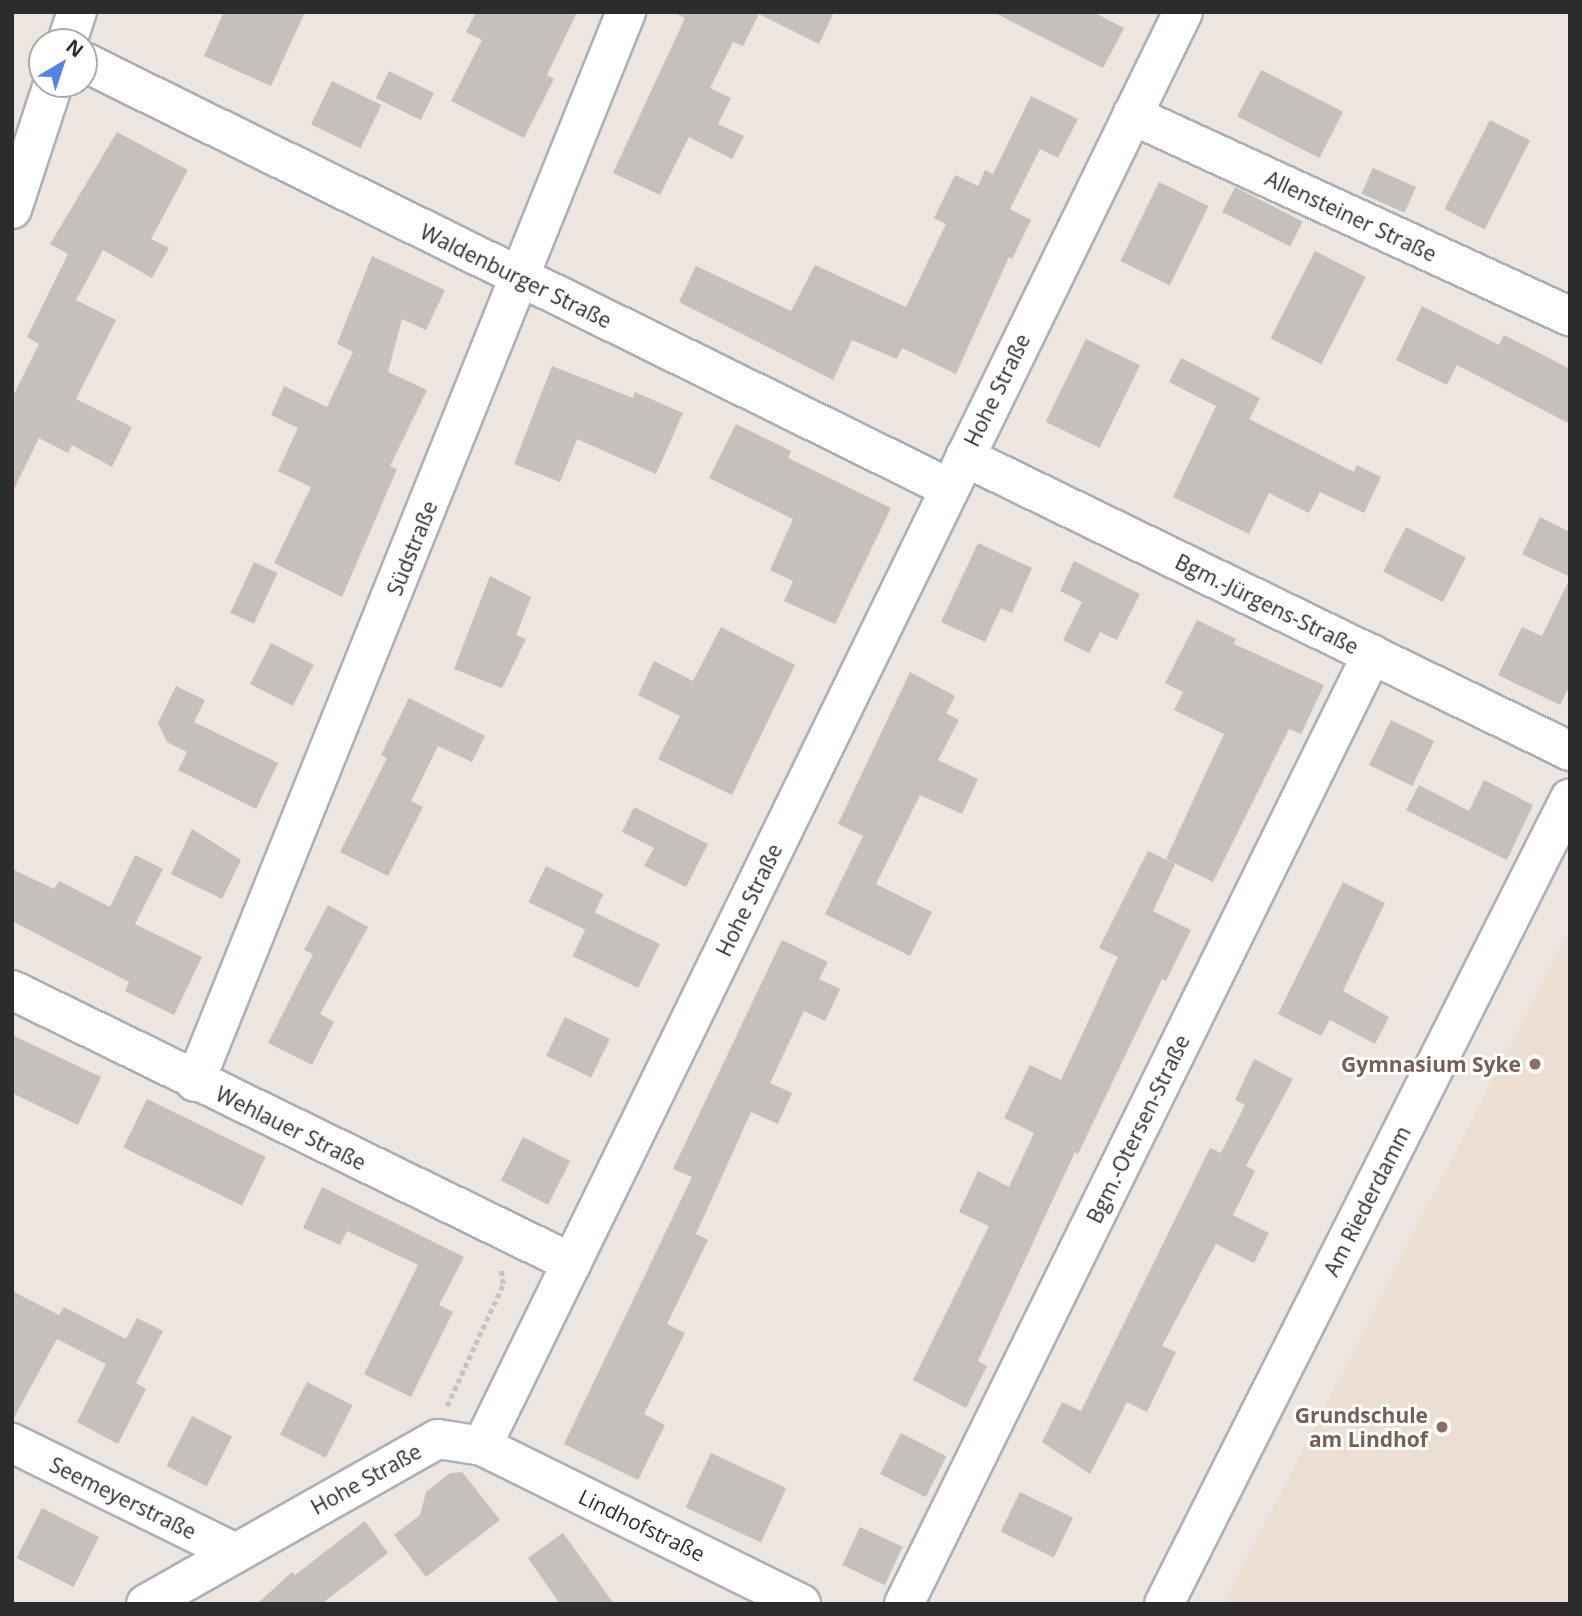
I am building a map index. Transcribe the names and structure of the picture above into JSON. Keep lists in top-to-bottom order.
{
  "streets": {
    "street": [
      "Allensteiner Straße",
      "Waldenburger Straße",
      "Hohe Straße",
      "Südstraße",
      "Bgm.-Jürgens-Straße",
      "Wehlauer Straße",
      "Bgm.-Otersen-Straße",
      "Am Riederdamm",
      "Seemeyerstraße",
      "Lindhofstraße"
    ]
  },
  "crossings": [
    ["Allensteiner Straße", "Hohe Straße"],
    ["Waldenburger Straße", "Hohe Straße"],
    ["Waldenburger Straße", "Südstraße"],
    ["Waldenburger Straße", "Bgm.-Jürgens-Straße"],
    ["Hohe Straße", "Bgm.-Jürgens-Straße"],
    ["Hohe Straße", "Wehlauer Straße"],
    ["Hohe Straße", "Seemeyerstraße"],
    ["Hohe Straße", "Lindhofstraße"],
    ["Südstraße", "Wehlauer Straße"],
    ["Bgm.-Jürgens-Straße", "Bgm.-Otersen-Straße"]
  ],
  "places": ["Gymnasium Syke", "Grundschule am Lindhof"],
  "north": "top right"
}
